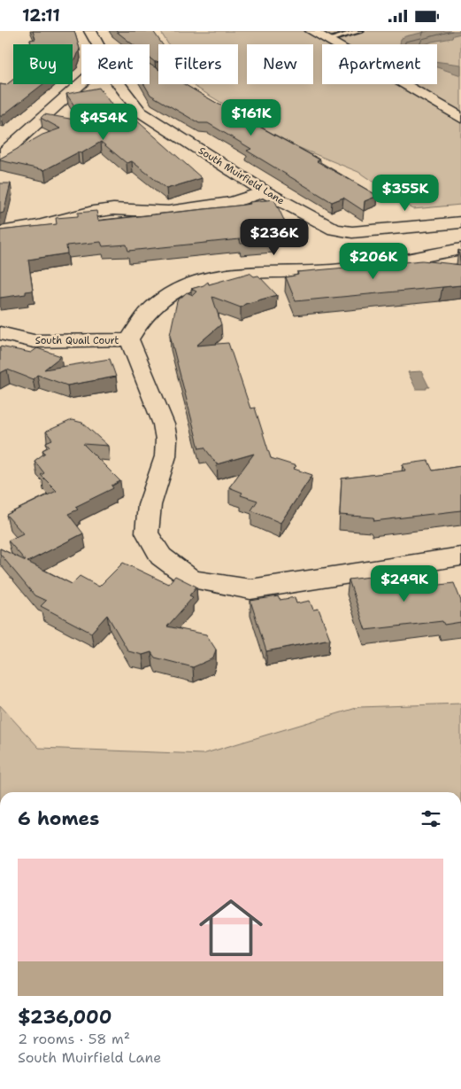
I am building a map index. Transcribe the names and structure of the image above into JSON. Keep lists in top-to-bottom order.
{
  "streets": {
    "street": ["South Muirfield Lane", "South Quail Court"]
  },
  "page": {
    "status": "12:11",
    "chip": [
      "Buy",
      "Rent",
      "Filters",
      "New",
      "Apartment"
    ],
    "price": [
      "$161K",
      "$454K",
      "$355K",
      "$236K",
      "$206K",
      "$249K"
    ],
    "heading": "6 homes",
    "list": [
      {
        "name": "$236,000",
        "note": "2 rooms · 58 m² · South Muirfield Lane"
      }
    ]
  }
}
